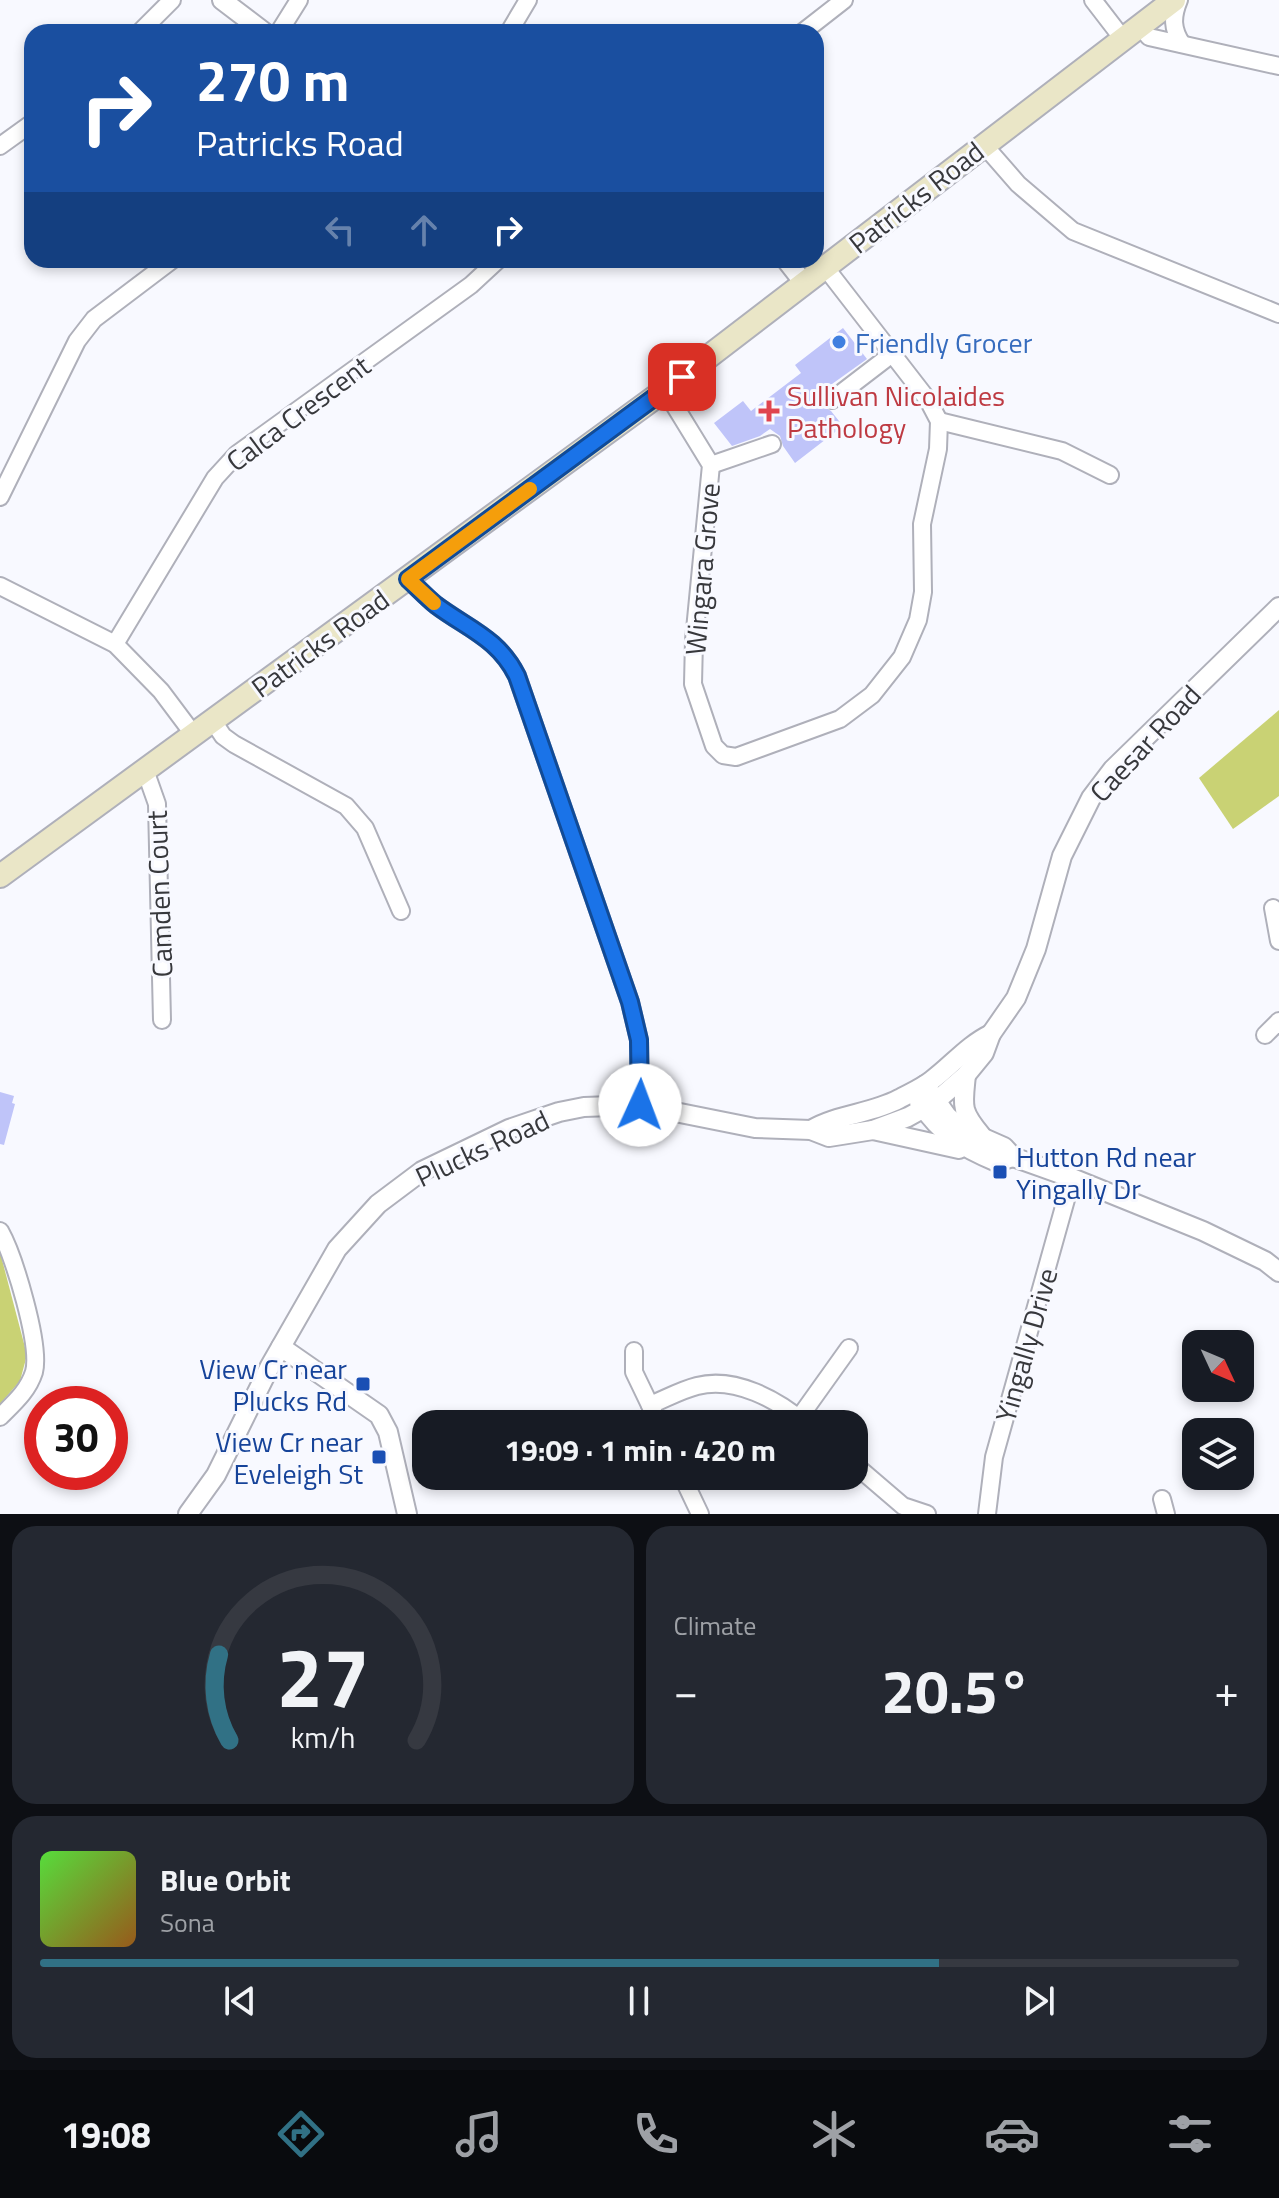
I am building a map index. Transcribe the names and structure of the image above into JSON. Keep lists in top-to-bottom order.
{
  "streets": {
    "main road": ["Patricks Road"],
    "street": [
      "Calca Crescent",
      "Wingara Grove",
      "Caesar Road",
      "Camden Court",
      "Plucks Road",
      "Yingally Drive"
    ]
  },
  "crossings": [
    ["Patricks Road", "Wingara Grove"],
    ["Patricks Road", "Camden Court"],
    ["Caesar Road", "Plucks Road"]
  ],
  "places": {
    "other": ["Friendly Grocer"],
    "health": ["Sullivan Nicolaides Pathology"],
    "transit": ["Hutton Rd near Yingally Dr", "View Cr near Plucks Rd", "View Cr near Eveleigh St"]
  },
  "north": "bottom right",
  "page": {
    "turn": ["270 m", "Patricks Road"],
    "limit": "30",
    "trip": "19:09 · 1 min · 420 m",
    "tile": "Climate",
    "heat": ["−", "20.5°", "+"],
    "song": ["Blue Orbit", "Sona"],
    "tabs": "19:08",
    "gauge": ["27", "km/h"]
  }
}
